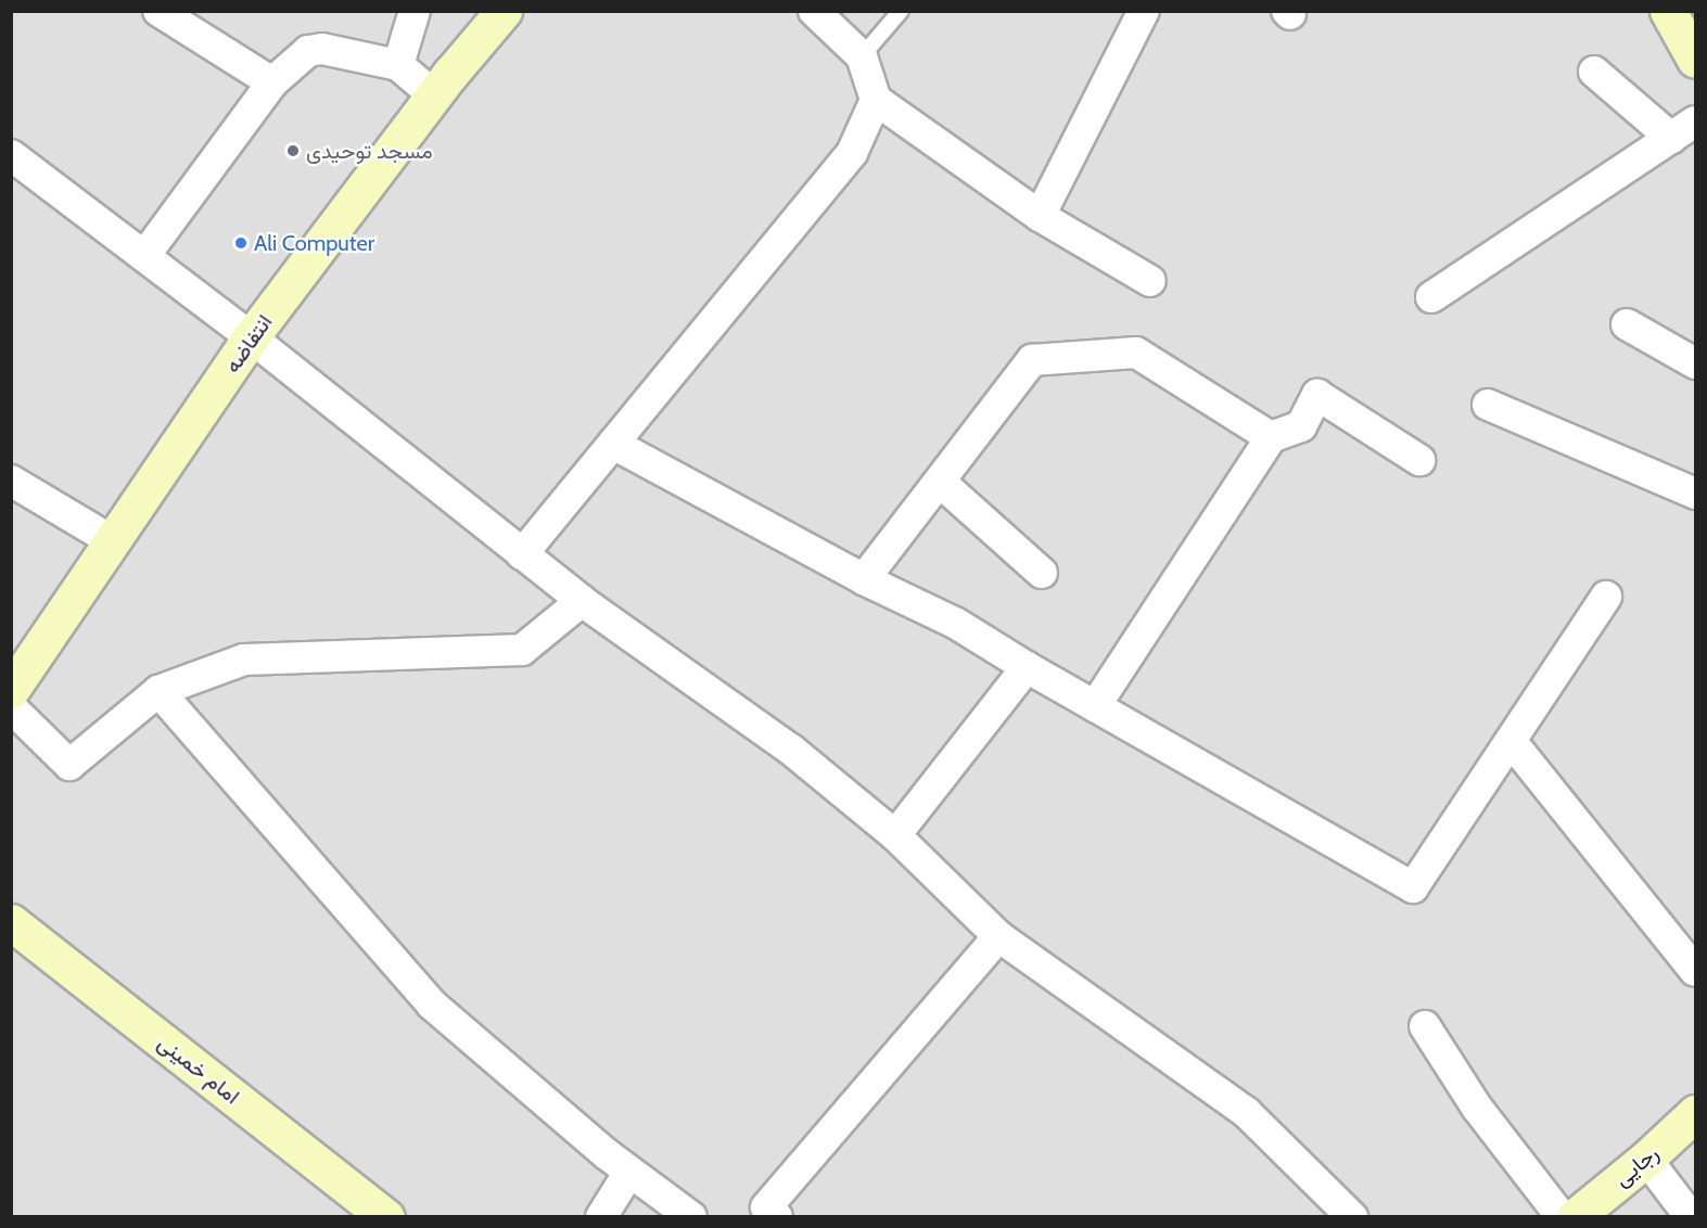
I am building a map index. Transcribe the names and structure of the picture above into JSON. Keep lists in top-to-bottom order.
{
  "streets": {
    "street": ["انتفاضه", "امام خمینی", "رجایی"]
  },
  "places": ["مسجد توحیدی", "Ali Computer"]
}
